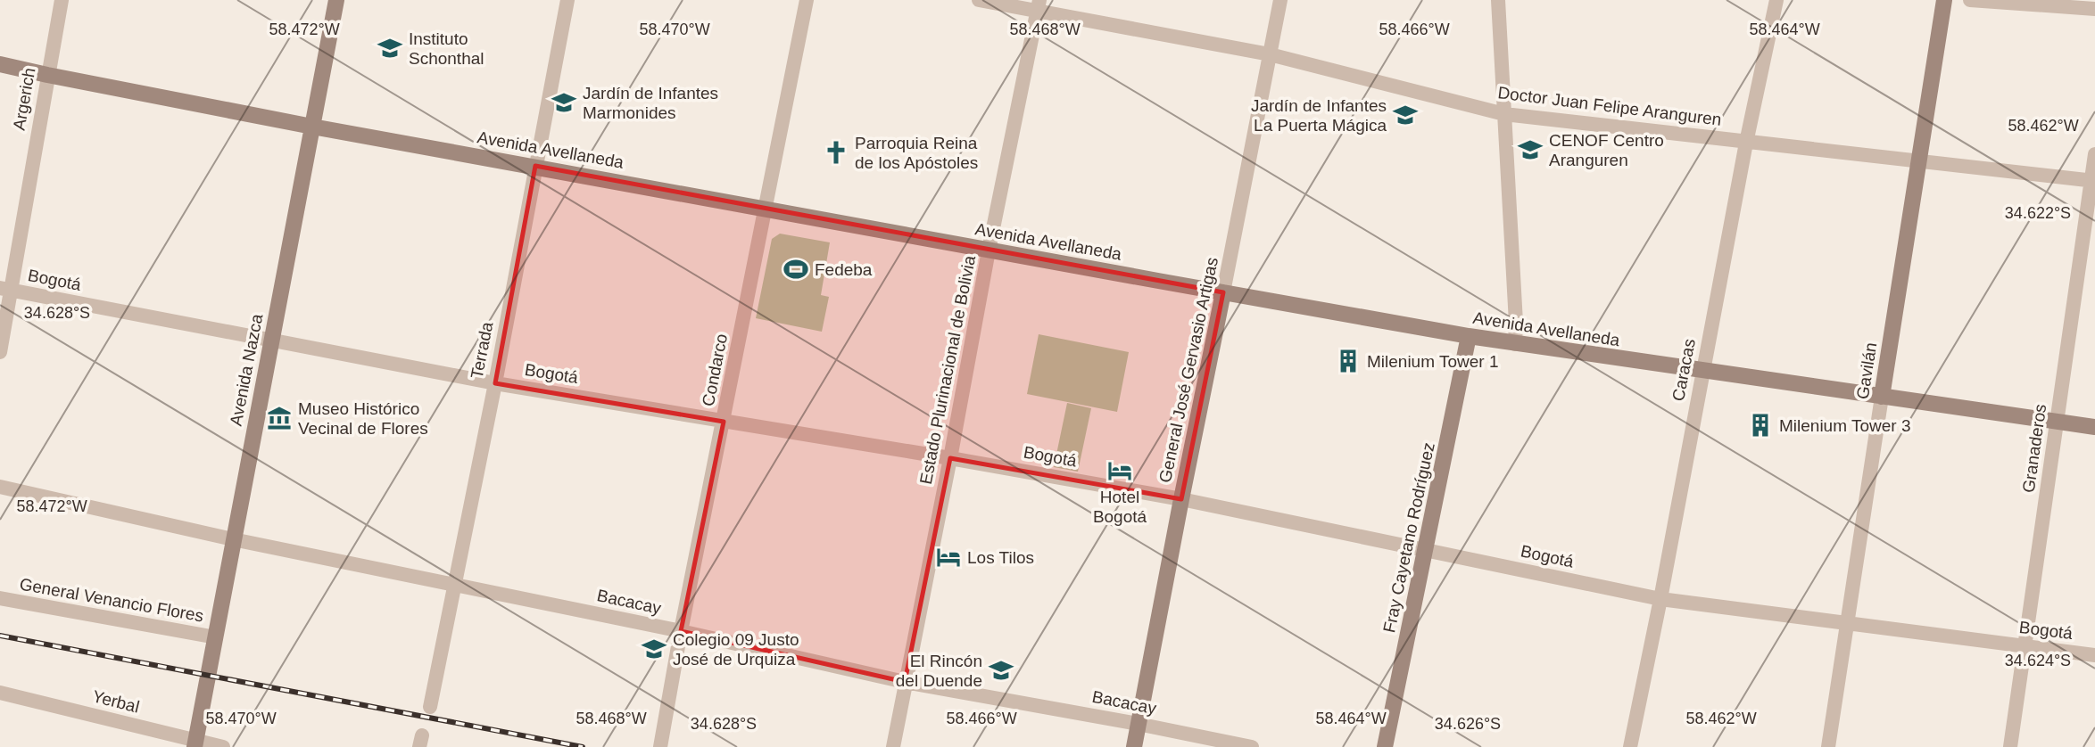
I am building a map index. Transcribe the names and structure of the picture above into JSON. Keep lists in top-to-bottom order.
{
  "streets": {
    "main road": [
      "Avenida Avellaneda",
      "Avenida Nazca",
      "General José Gervasio Artigas",
      "Gavilán",
      "Fray Cayetano Rodríguez"
    ],
    "street": [
      "Argerich",
      "Doctor Juan Felipe Aranguren",
      "Bogotá",
      "Terrada",
      "Condarco",
      "Estado Plurinacional de Bolivia",
      "Caracas",
      "Granaderos",
      "General Venancio Flores",
      "Bacacay",
      "Yerbal"
    ]
  },
  "crossings": [
    ["Argerich", "Avenida Avellaneda"],
    ["Argerich", "Bogotá"],
    ["Doctor Juan Felipe Aranguren", "Estado Plurinacional de Bolivia"],
    ["Doctor Juan Felipe Aranguren", "General José Gervasio Artigas"],
    ["Doctor Juan Felipe Aranguren", "Caracas"],
    ["Doctor Juan Felipe Aranguren", "Gavilán"],
    ["Doctor Juan Felipe Aranguren", "Granaderos"],
    ["Avenida Avellaneda", "Terrada"],
    ["Avenida Avellaneda", "Avenida Nazca"],
    ["Avenida Avellaneda", "Condarco"],
    ["Avenida Avellaneda", "Estado Plurinacional de Bolivia"],
    ["Avenida Avellaneda", "General José Gervasio Artigas"],
    ["Avenida Avellaneda", "Caracas"],
    ["Avenida Avellaneda", "Gavilán"],
    ["Avenida Avellaneda", "Granaderos"],
    ["Avenida Avellaneda", "Fray Cayetano Rodríguez"],
    ["Bogotá", "Terrada"],
    ["Bogotá", "Avenida Nazca"],
    ["Bogotá", "Condarco"],
    ["Bogotá", "Estado Plurinacional de Bolivia"],
    ["Bogotá", "General José Gervasio Artigas"],
    ["Bogotá", "Caracas"],
    ["Bogotá", "Gavilán"],
    ["Bogotá", "Granaderos"],
    ["Bogotá", "Fray Cayetano Rodríguez"],
    ["Terrada", "Bacacay"],
    ["Avenida Nazca", "General Venancio Flores"],
    ["Avenida Nazca", "Bacacay"],
    ["Avenida Nazca", "Yerbal"],
    ["Condarco", "Bacacay"],
    ["Estado Plurinacional de Bolivia", "Bacacay"],
    ["General José Gervasio Artigas", "Bacacay"]
  ],
  "places": {
    "school or university": [
      "Instituto Schonthal",
      "Jardín de Infantes Marmonides",
      "Jardín de Infantes La Puerta Mágica",
      "CENOF Centro Aranguren",
      "Colegio 09 Justo José de Urquiza",
      "El Rincón del Duende"
    ],
    "church": ["Parroquia Reina de los Apóstoles"],
    "sports": ["Fedeba"],
    "building": ["Milenium Tower 1", "Milenium Tower 3"],
    "museum": ["Museo Histórico Vecinal de Flores"],
    "hotel": ["Hotel Bogotá", "Los Tilos"]
  },
  "coordinates": [
    "58.472°W",
    "58.468°W",
    "58.470°W",
    "58.466°W",
    "58.464°W",
    "58.462°W",
    "34.622°S",
    "34.628°S",
    "34.624°S",
    "34.626°S"
  ]
}
